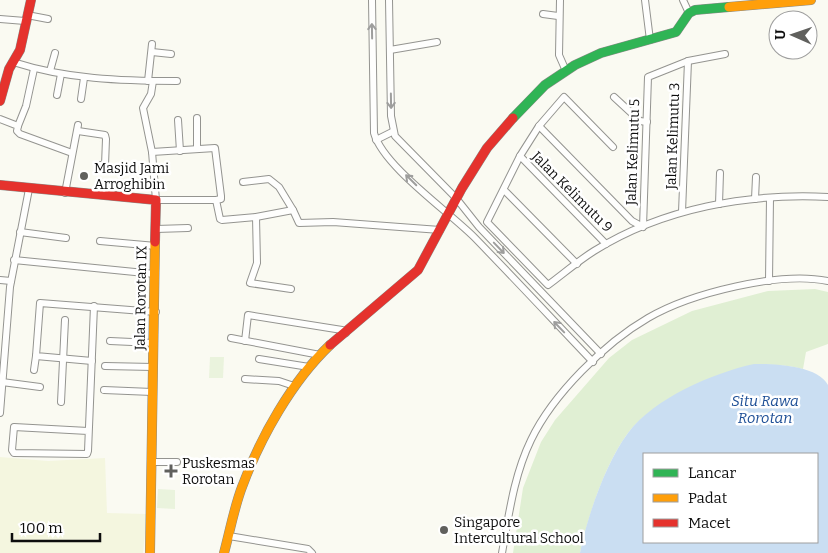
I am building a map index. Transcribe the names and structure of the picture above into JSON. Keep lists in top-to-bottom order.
{
  "streets": {
    "street": [
      "Jalan Kelimutu 3",
      "Jalan Kelimutu 5",
      "Jalan Kelimutu 9",
      "Jalan Rorotan IX"
    ]
  },
  "crossings": [
    ["Jalan Kelimutu 3", "Jalan Kelimutu 5"]
  ],
  "water": ["Situ Rawa Rorotan"],
  "places": {
    "other": ["Masjid Jami Arroghibin", "Singapore Intercultural School"],
    "health": ["Puskesmas Rorotan"]
  },
  "legend": ["Lancar", "Padat", "Macet"],
  "scale_bar": "100 m",
  "north": "left"
}
